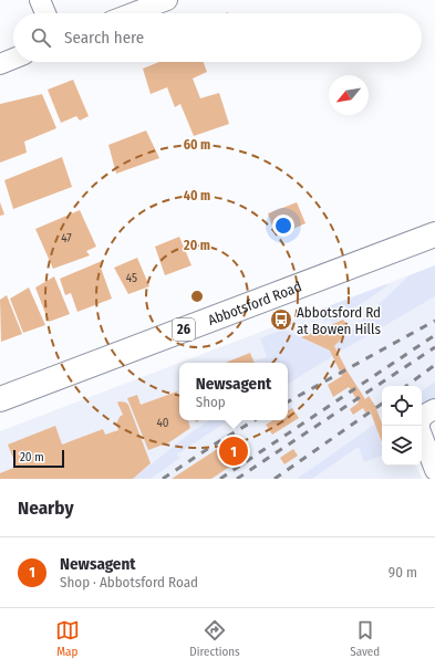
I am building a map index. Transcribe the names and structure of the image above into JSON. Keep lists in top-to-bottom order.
{
  "streets": {
    "highway": ["Abbotsford Road", "26"]
  },
  "places": {
    "bus stop": ["Abbotsford Rd at Bowen Hills"]
  },
  "house_numbers": ["47", "45", "40"],
  "scale_bar": "20 m",
  "north": "bottom left",
  "page": {
    "search": "Search here",
    "popup": ["Newsagent", "Shop"],
    "pins": "1",
    "scale": "20 m",
    "heading": "Nearby",
    "list": [
      {
        "mark": "1",
        "name": "Newsagent",
        "note": "Shop · Abbotsford Road",
        "value": "90 m"
      }
    ],
    "nav": ["Map", "Directions", "Saved"]
  },
  "rings": ["60 m", "40 m", "20 m"]
}
